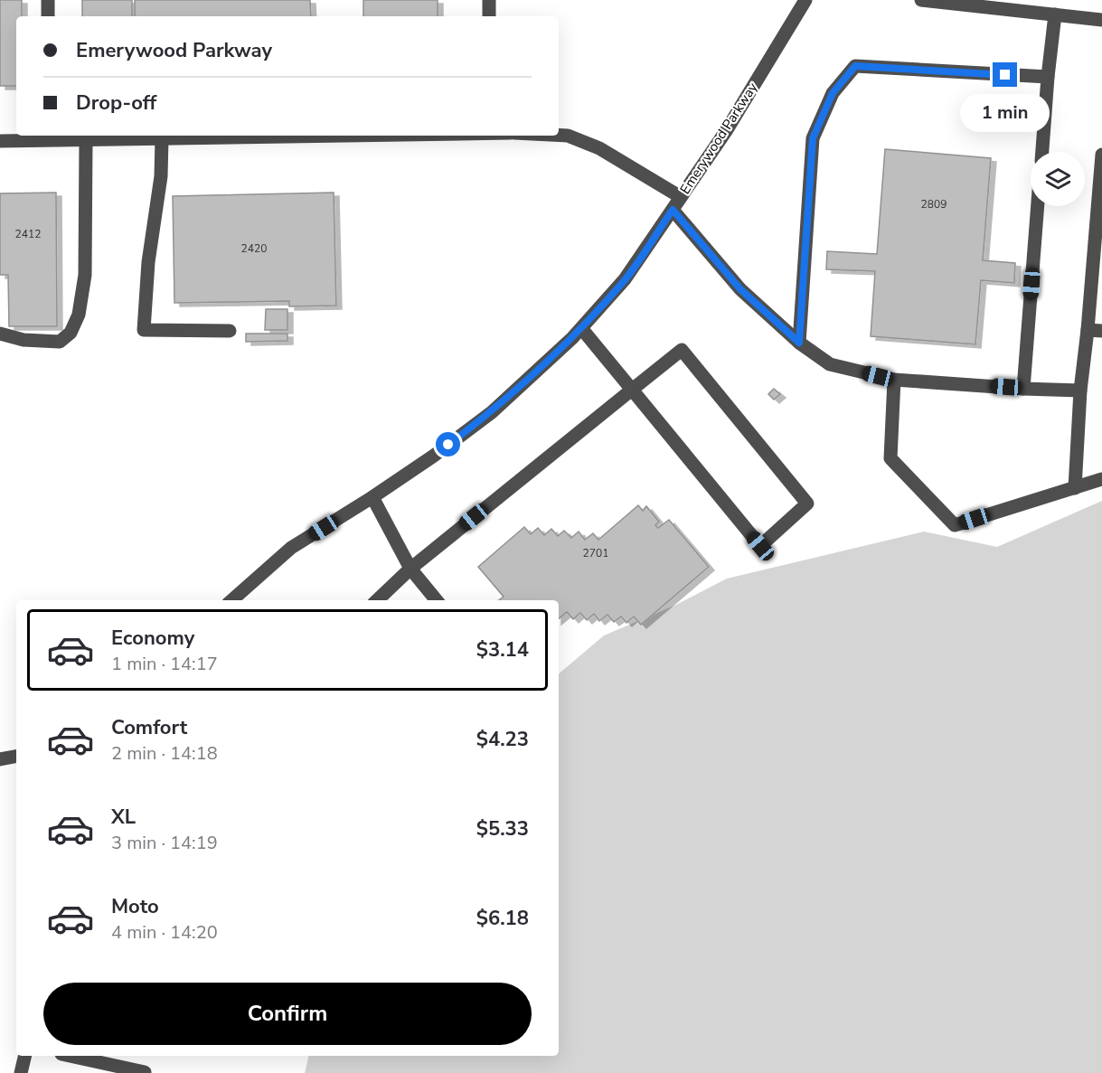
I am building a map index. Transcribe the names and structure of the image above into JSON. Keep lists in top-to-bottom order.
{
  "streets": {
    "street": ["Emerywood Parkway"]
  },
  "house_numbers": [
    "2809",
    "2412",
    "2420",
    "2701"
  ],
  "page": {
    "banner": ["Emerywood Parkway", "Drop-off"],
    "bubble": "1 min",
    "list": [
      {
        "name": "Economy",
        "note": "1 min · 14:17",
        "value": "$3.14"
      },
      {
        "name": "Comfort",
        "note": "2 min · 14:18",
        "value": "$4.23"
      },
      {
        "name": "XL",
        "note": "3 min · 14:19",
        "value": "$5.33"
      },
      {
        "name": "Moto",
        "note": "4 min · 14:20",
        "value": "$6.18"
      }
    ],
    "buttons": "Confirm"
  }
}
